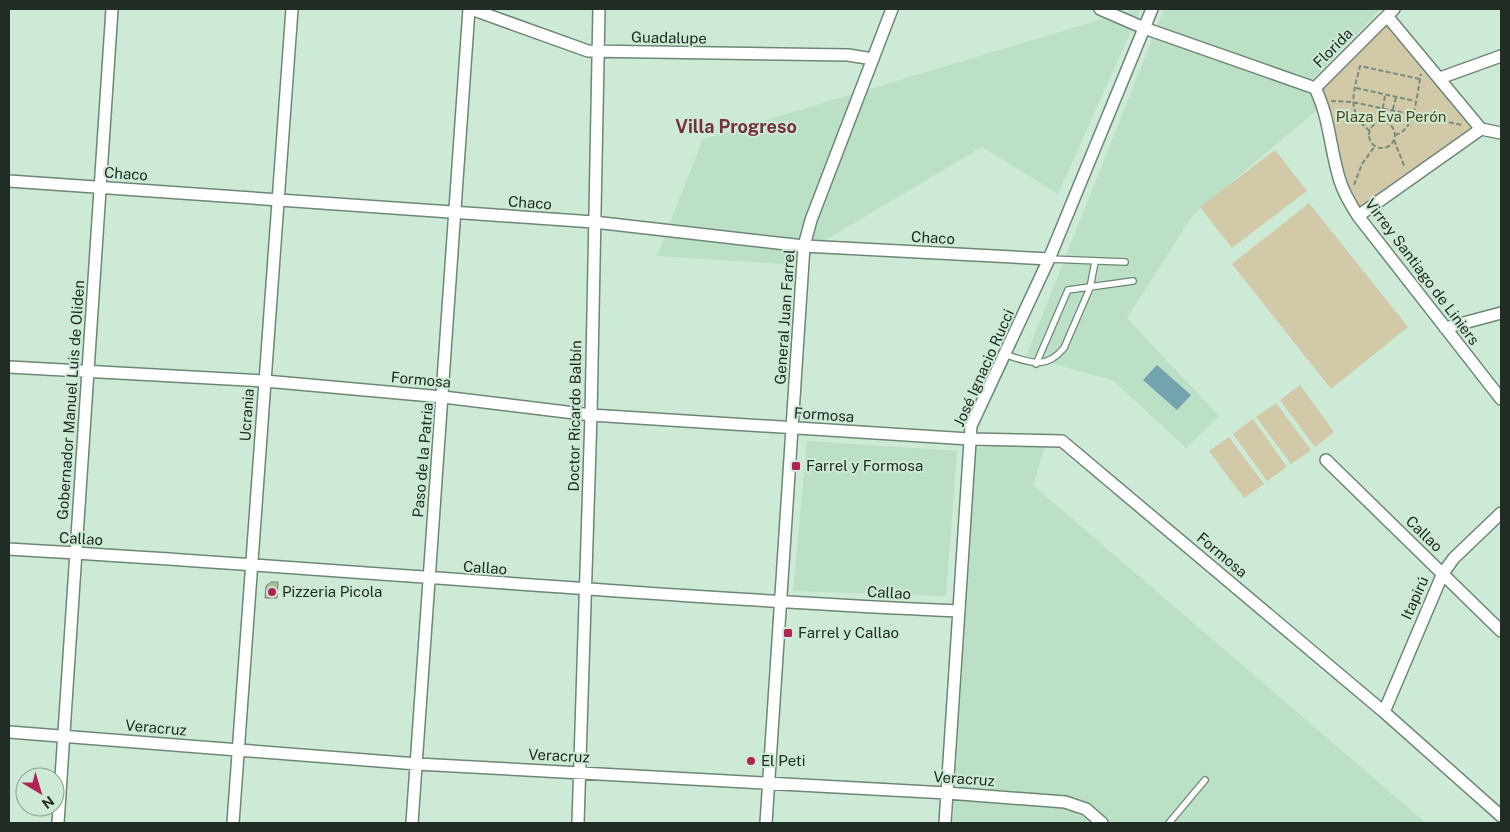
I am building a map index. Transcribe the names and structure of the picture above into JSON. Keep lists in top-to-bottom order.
{
  "streets": {
    "street": [
      "Guadalupe",
      "Florida",
      "Chaco",
      "Virrey Santiago de Liniers",
      "General Juan Farrel",
      "José Ignacio Rucci",
      "Formosa",
      "Gobernador Manuel Luis de Oliden",
      "Ucrania",
      "Doctor Ricardo Balbín",
      "Paso de la Patria",
      "Callao",
      "Itapirú",
      "Veracruz"
    ]
  },
  "crossings": [
    ["Guadalupe", "General Juan Farrel"],
    ["Guadalupe", "Doctor Ricardo Balbín"],
    ["Guadalupe", "Paso de la Patria"],
    ["Florida", "Virrey Santiago de Liniers"],
    ["Chaco", "General Juan Farrel"],
    ["Chaco", "José Ignacio Rucci"],
    ["Chaco", "Gobernador Manuel Luis de Oliden"],
    ["Chaco", "Ucrania"],
    ["Chaco", "Doctor Ricardo Balbín"],
    ["Chaco", "Paso de la Patria"],
    ["General Juan Farrel", "Formosa"],
    ["General Juan Farrel", "Callao"],
    ["General Juan Farrel", "Veracruz"],
    ["José Ignacio Rucci", "Formosa"],
    ["José Ignacio Rucci", "Callao"],
    ["José Ignacio Rucci", "Veracruz"],
    ["Formosa", "Gobernador Manuel Luis de Oliden"],
    ["Formosa", "Ucrania"],
    ["Formosa", "Doctor Ricardo Balbín"],
    ["Formosa", "Paso de la Patria"],
    ["Formosa", "Itapirú"],
    ["Gobernador Manuel Luis de Oliden", "Callao"],
    ["Gobernador Manuel Luis de Oliden", "Veracruz"],
    ["Ucrania", "Callao"],
    ["Ucrania", "Veracruz"],
    ["Doctor Ricardo Balbín", "Callao"],
    ["Doctor Ricardo Balbín", "Veracruz"],
    ["Paso de la Patria", "Callao"],
    ["Paso de la Patria", "Veracruz"],
    ["Callao", "Itapirú"]
  ],
  "districts": ["Villa Progreso"],
  "parks": ["Plaza Eva Perón"],
  "places": {
    "transit": ["Farrel y Formosa", "Farrel y Callao"],
    "other": ["Pizzeria Picola", "El Peti"]
  },
  "north": "bottom right"
}
